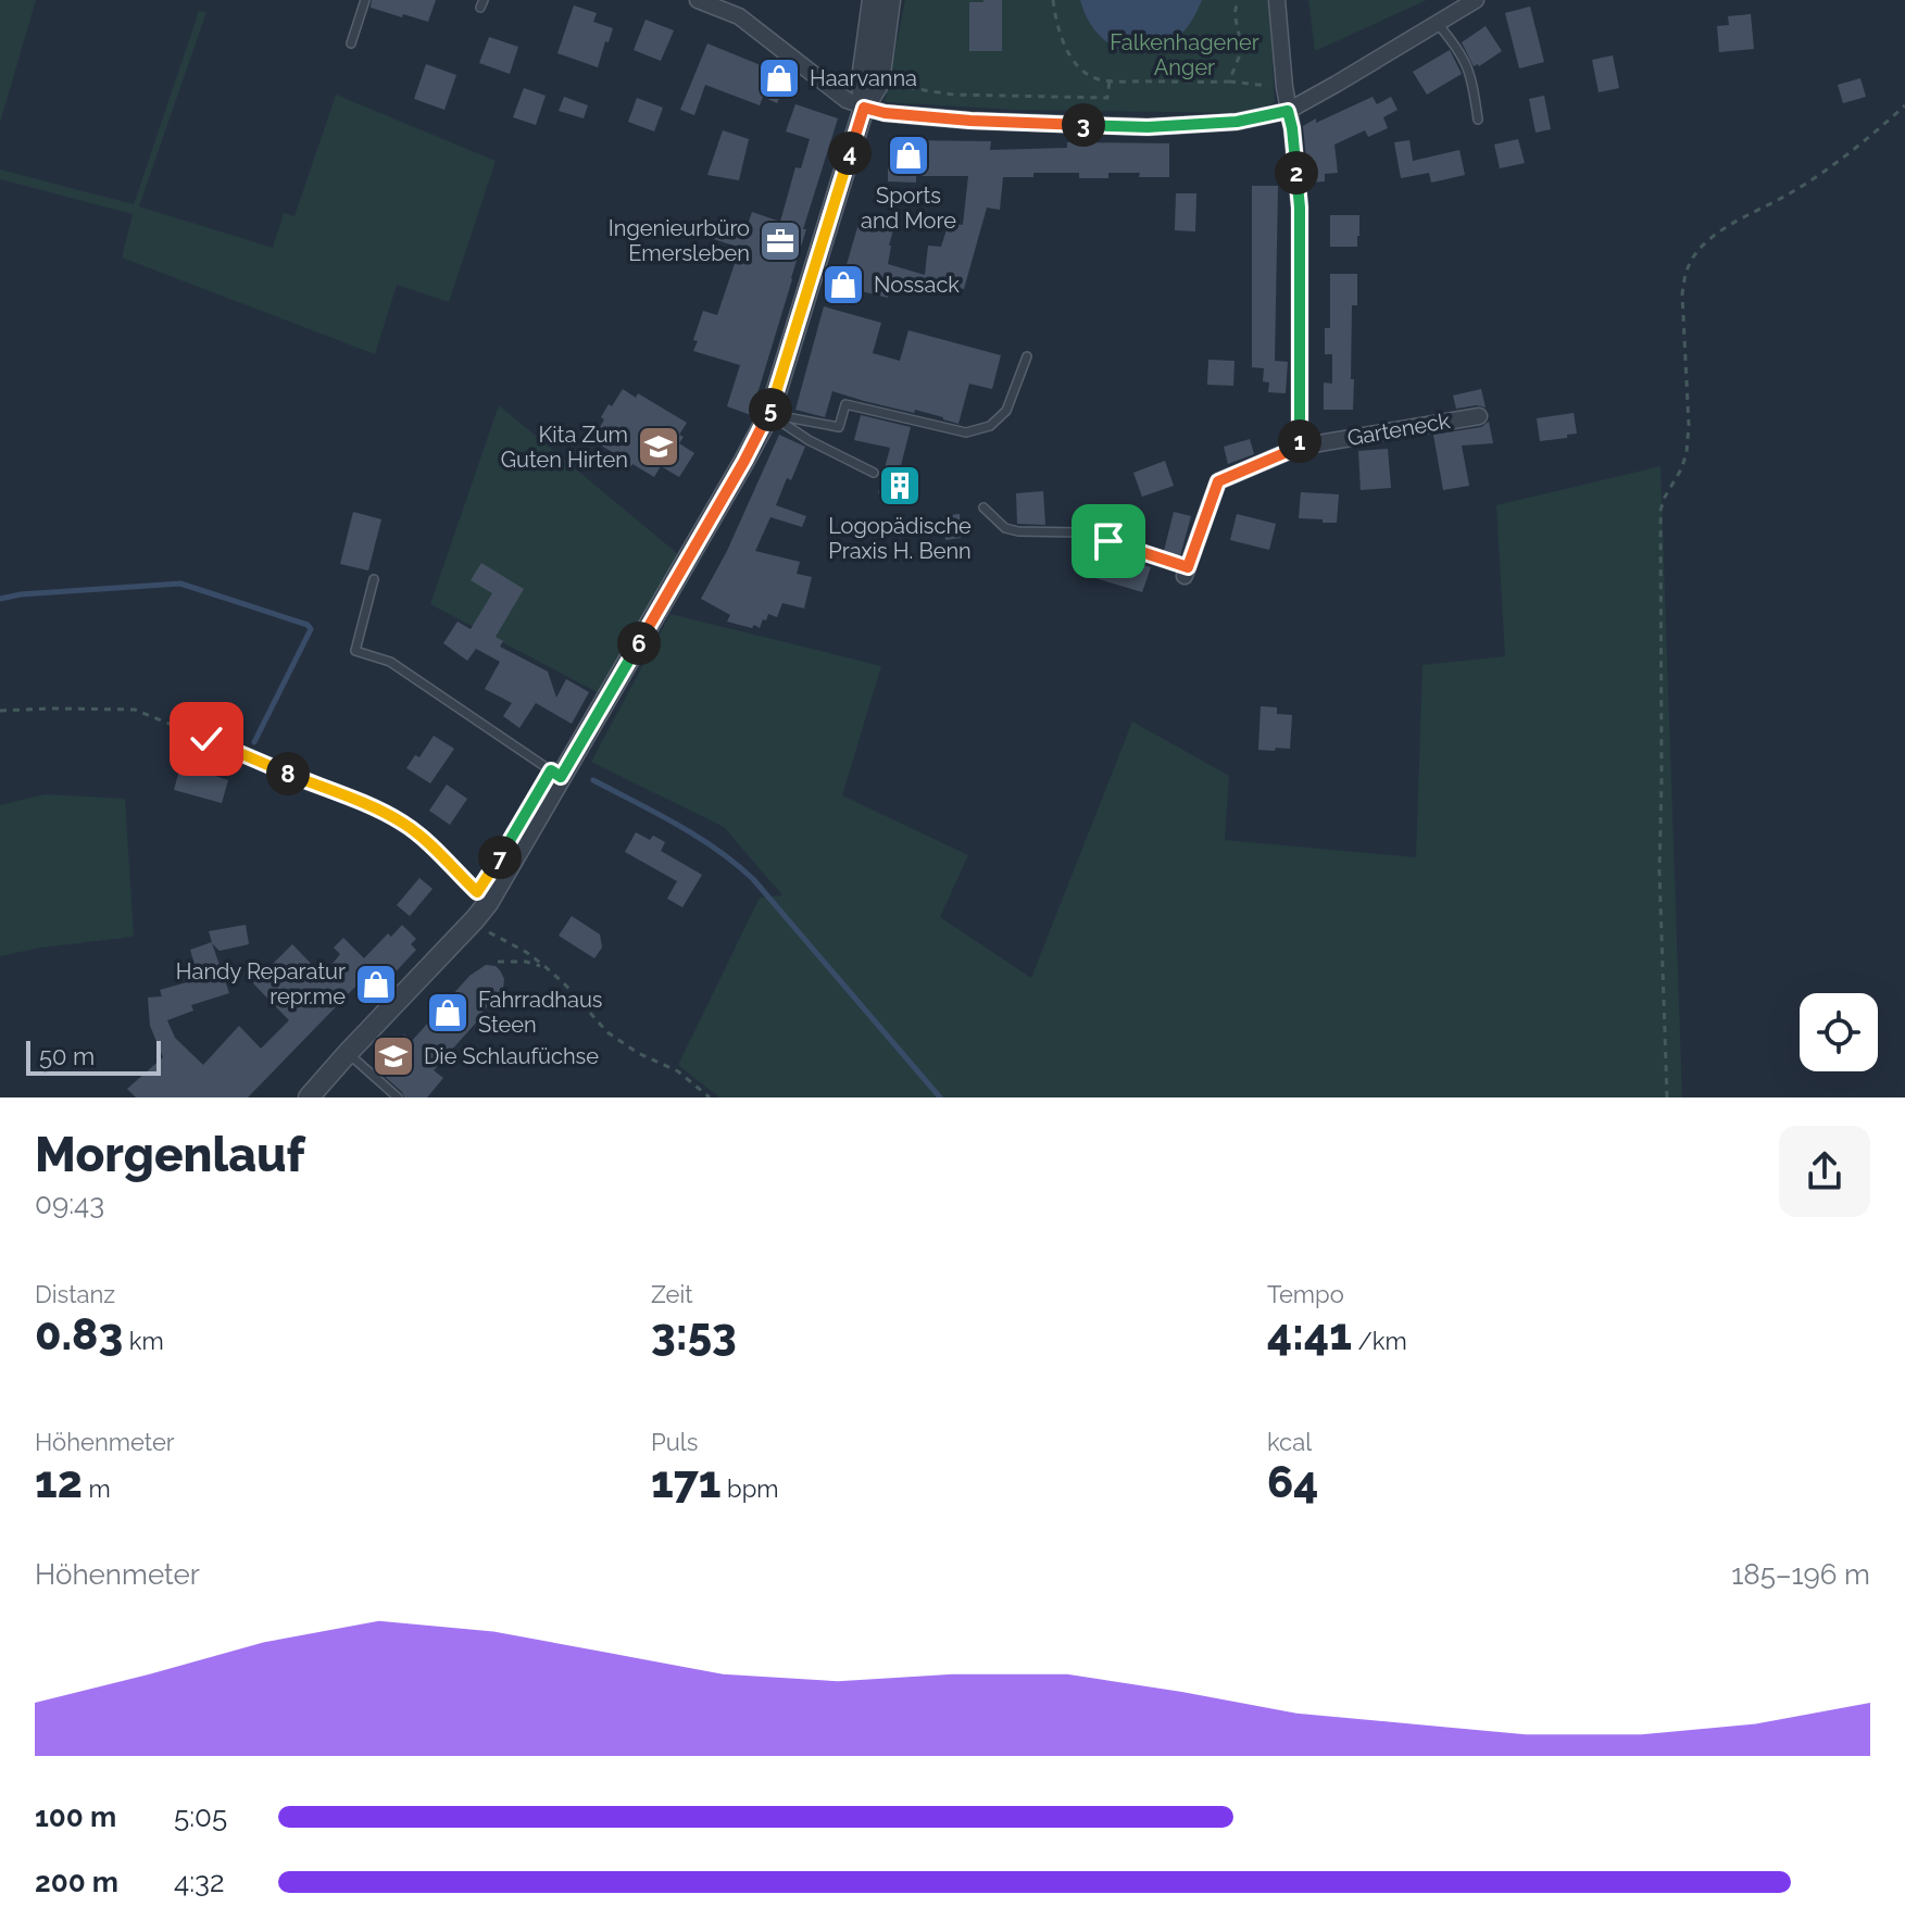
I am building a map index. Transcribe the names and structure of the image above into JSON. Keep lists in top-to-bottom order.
{
  "streets": {
    "street": ["Garteneck"]
  },
  "parks": ["Falkenhagener Anger"],
  "places": {
    "shop": [
      "Haarvanna",
      "Sports and More",
      "Nossack",
      "Handy Reparatur repr.me",
      "Fahrradhaus Steen"
    ],
    "office": ["Ingenieurbüro Emersleben"],
    "school or university": ["Kita Zum Guten Hirten", "Die Schlaufüchse"],
    "building": ["Logopädische Praxis H. Benn"]
  },
  "scale_bar": "50 m",
  "page": {
    "pins": [
      "3",
      "4",
      "2",
      "5",
      "1",
      "6",
      "8",
      "7"
    ],
    "scale": "50 m",
    "heading": ["Morgenlauf", "09:43"],
    "stats": [
      ["Distanz", "0.83 km"],
      ["Zeit", "3:53"],
      ["Tempo", "4:41 /km"],
      ["Höhenmeter", "12 m"],
      ["Puls", "171 bpm"],
      ["kcal", "64"]
    ],
    "chart": ["Höhenmeter", "185–196 m"],
    "list": [
      {
        "name": "100 m",
        "note": "5:05"
      },
      {
        "name": "200 m",
        "note": "4:32"
      }
    ]
  }
}
